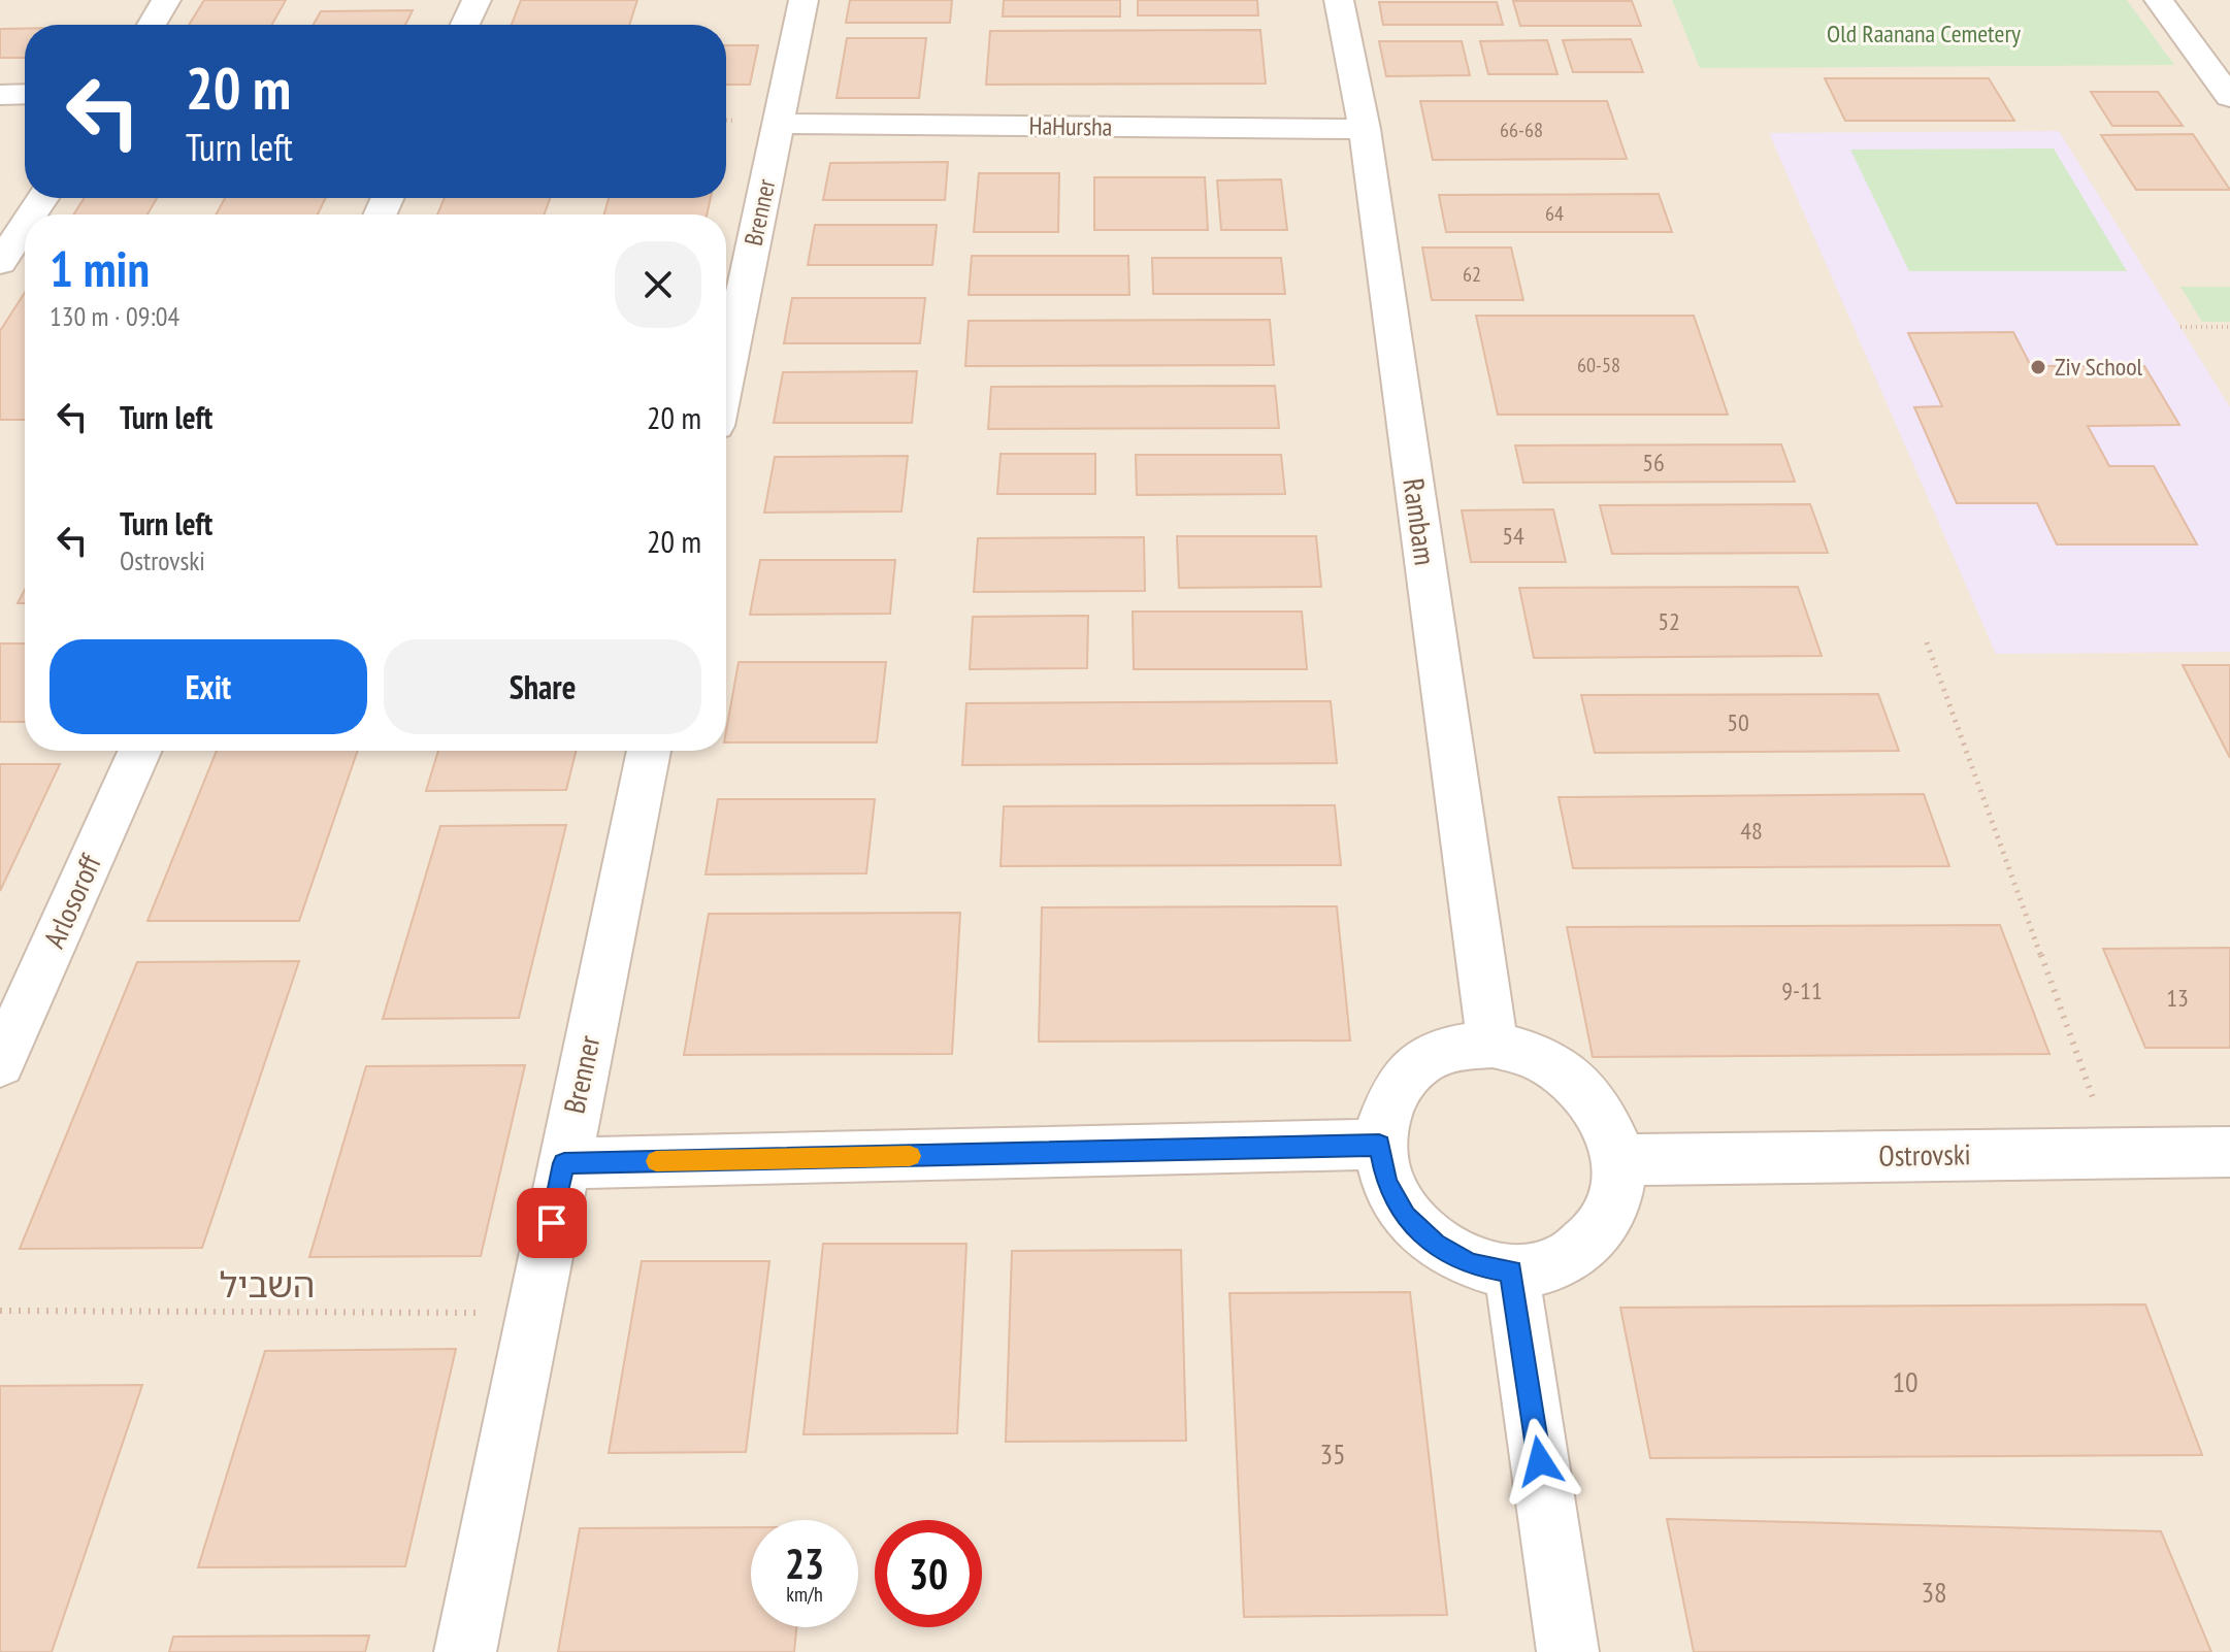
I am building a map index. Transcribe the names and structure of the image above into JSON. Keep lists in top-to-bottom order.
{
  "streets": {
    "street": [
      "HaHursha",
      "Brenner",
      "Rambam",
      "Arlosoroff",
      "Ostrovski"
    ],
    "path": ["השביל"]
  },
  "crossings": [
    ["HaHursha", "Brenner"],
    ["HaHursha", "Rambam"],
    ["Brenner", "השביל"],
    ["Rambam", "Ostrovski"]
  ],
  "parks": ["Old Raanana Cemetery"],
  "places": ["Ziv School"],
  "house_numbers": [
    "66-68",
    "64",
    "62",
    "60-58",
    "56",
    "54",
    "52",
    "50",
    "48",
    "9-11",
    "13",
    "10",
    "35",
    "38"
  ],
  "page": {
    "turn": ["20 m", "Turn left"],
    "heading": ["1 min", "130 m · 09:04"],
    "list": [
      {
        "name": "Turn left",
        "value": "20 m"
      },
      {
        "name": "Turn left",
        "note": "Ostrovski",
        "value": "20 m"
      }
    ],
    "buttons": ["Exit", "Share"],
    "speed": "23 km/h",
    "limit": "30"
  }
}
